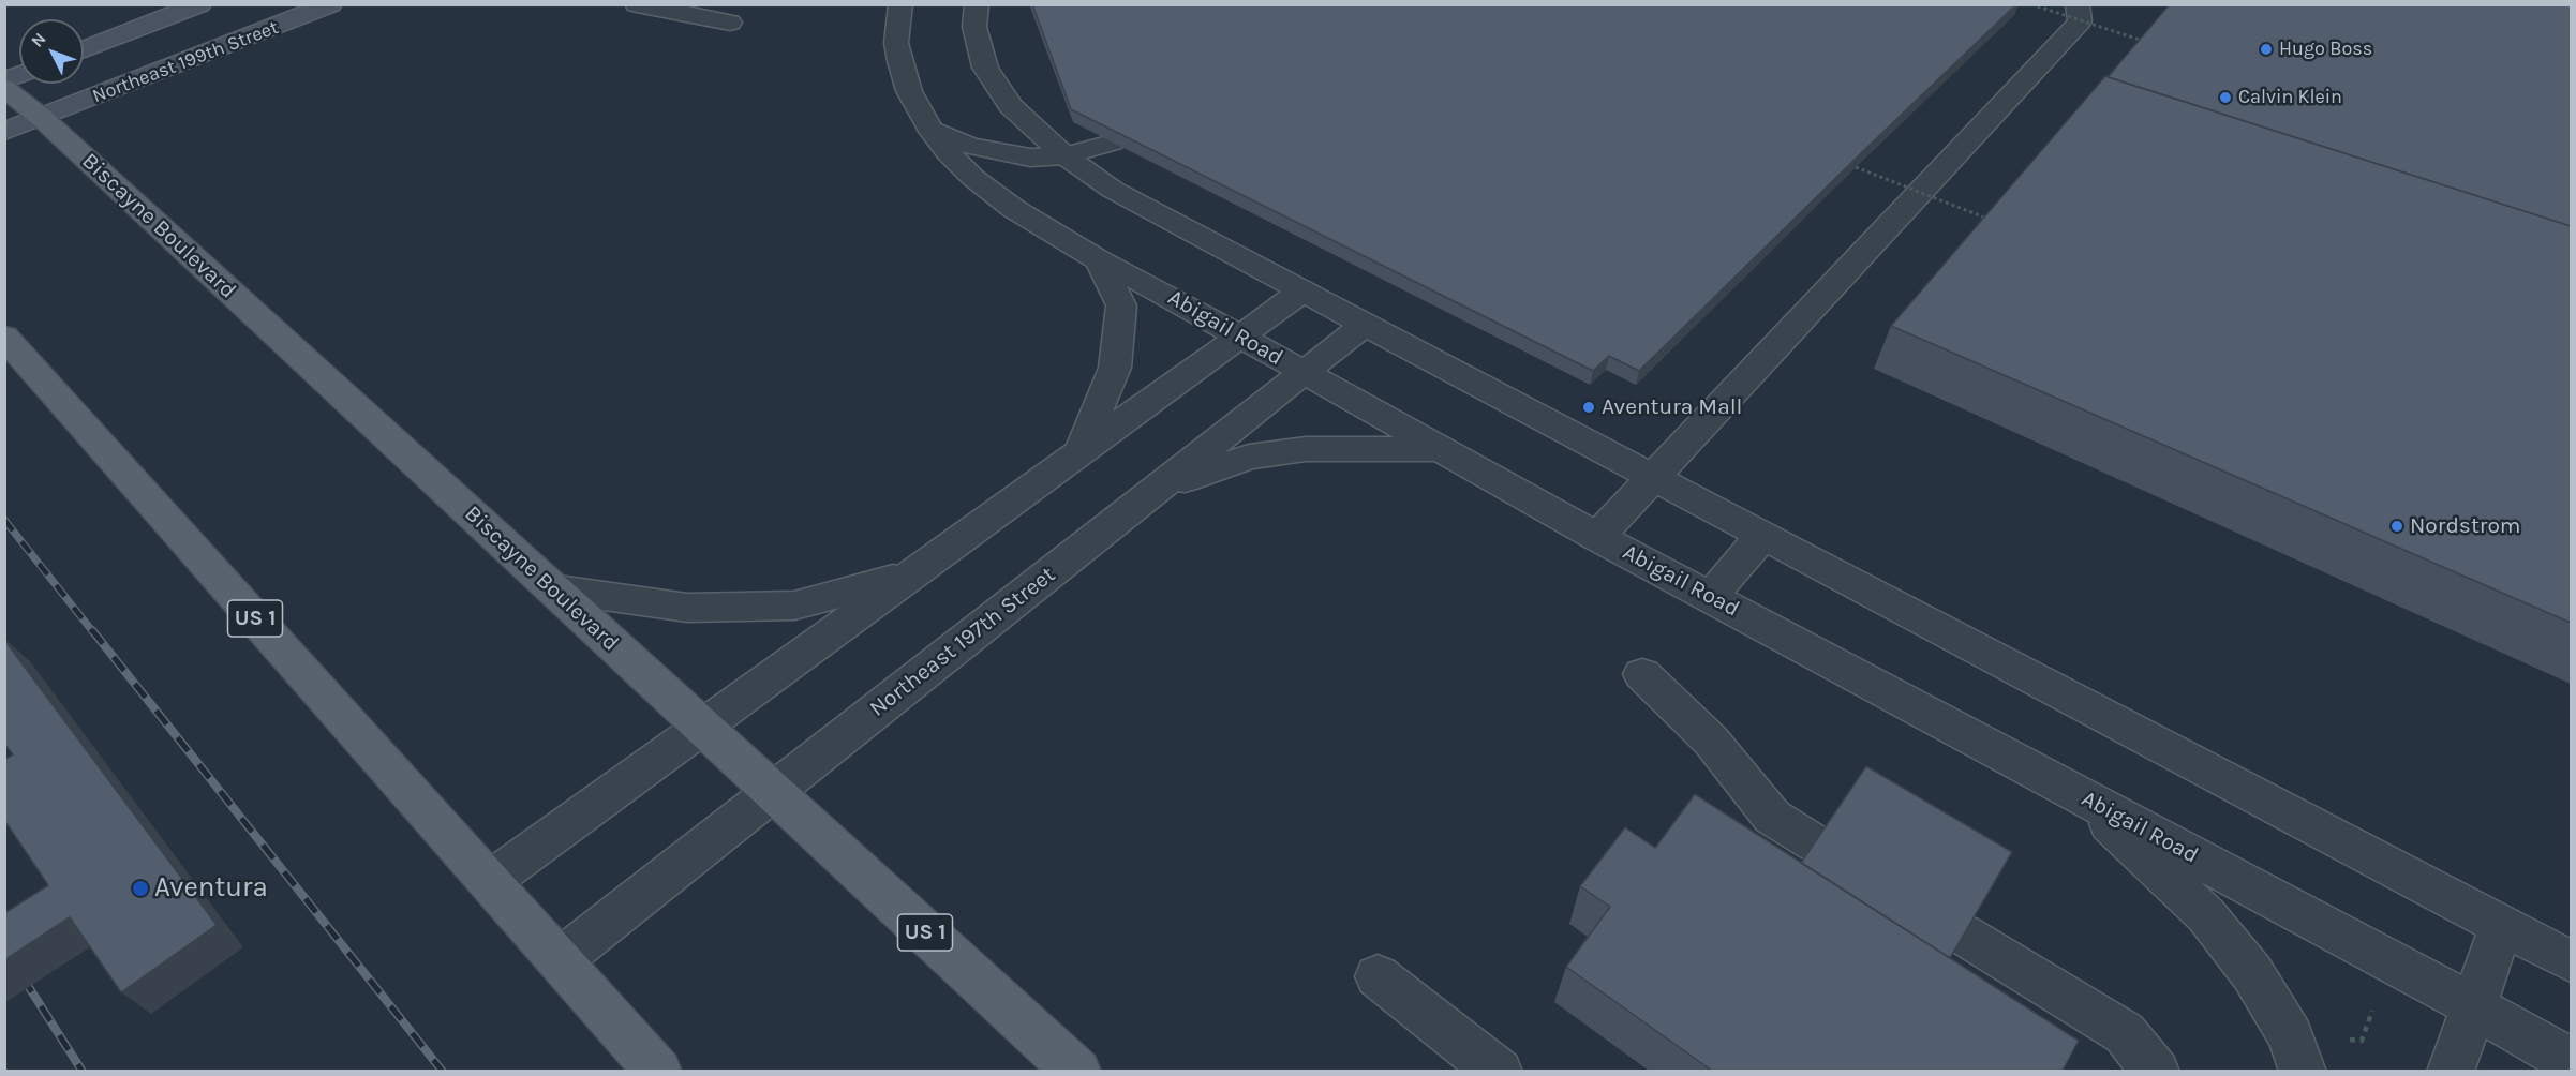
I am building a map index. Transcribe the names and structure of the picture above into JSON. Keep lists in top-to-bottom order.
{
  "streets": {
    "main road": ["Biscayne Boulevard", "US 1"],
    "street": ["Northeast 199th Street", "Abigail Road", "Northeast 197th Street"]
  },
  "crossings": [
    ["Northeast 199th Street", "Biscayne Boulevard"],
    ["Biscayne Boulevard", "Northeast 197th Street"],
    ["Abigail Road", "Northeast 197th Street"],
    ["US 1", "Northeast 197th Street"]
  ],
  "places": [
    "Hugo Boss",
    "Calvin Klein",
    "Aventura Mall",
    "Nordstrom",
    "Aventura"
  ],
  "north": "top left"
}
